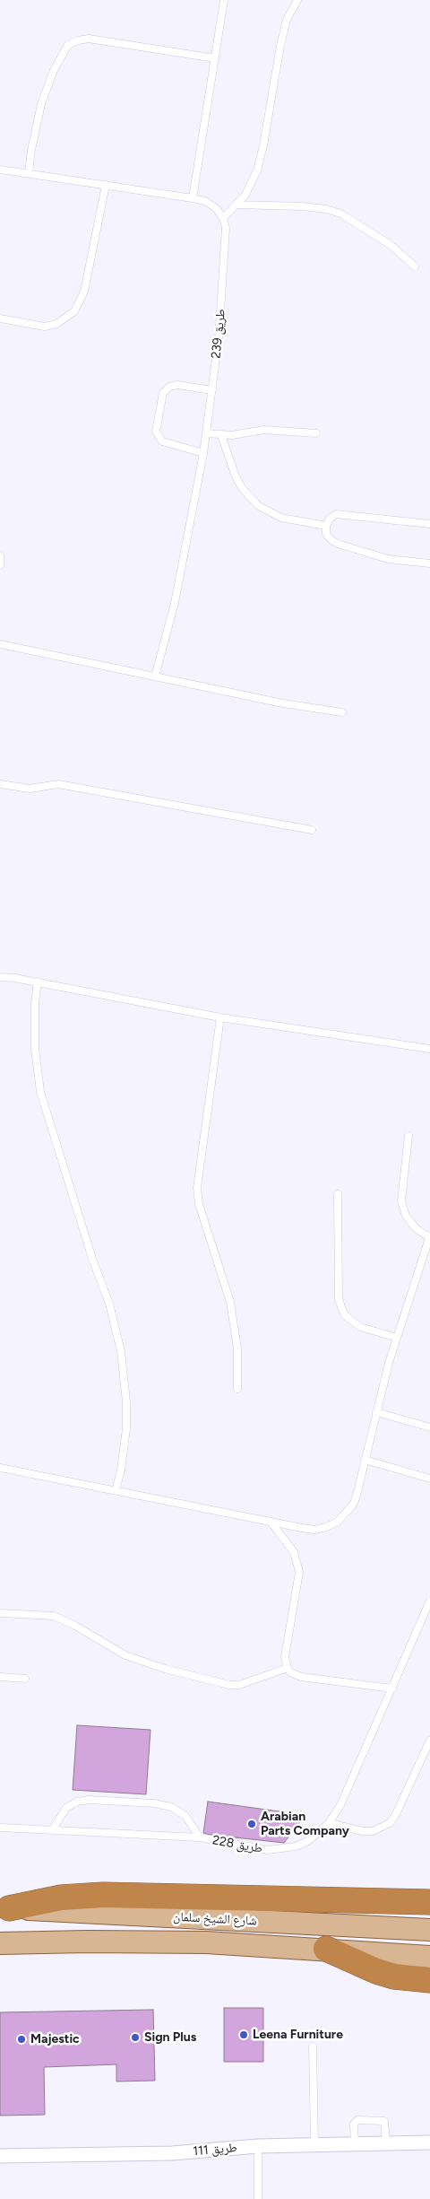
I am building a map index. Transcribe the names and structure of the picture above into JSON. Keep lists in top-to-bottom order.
{
  "streets": {
    "main road": ["شارع الشيخ سلمان"],
    "street": ["طريق 111"],
    "lane": ["طريق 239", "طريق 228"]
  },
  "places": [
    "Arabian Parts Company",
    "Leena Furniture",
    "Sign Plus",
    "Majestic"
  ]
}
